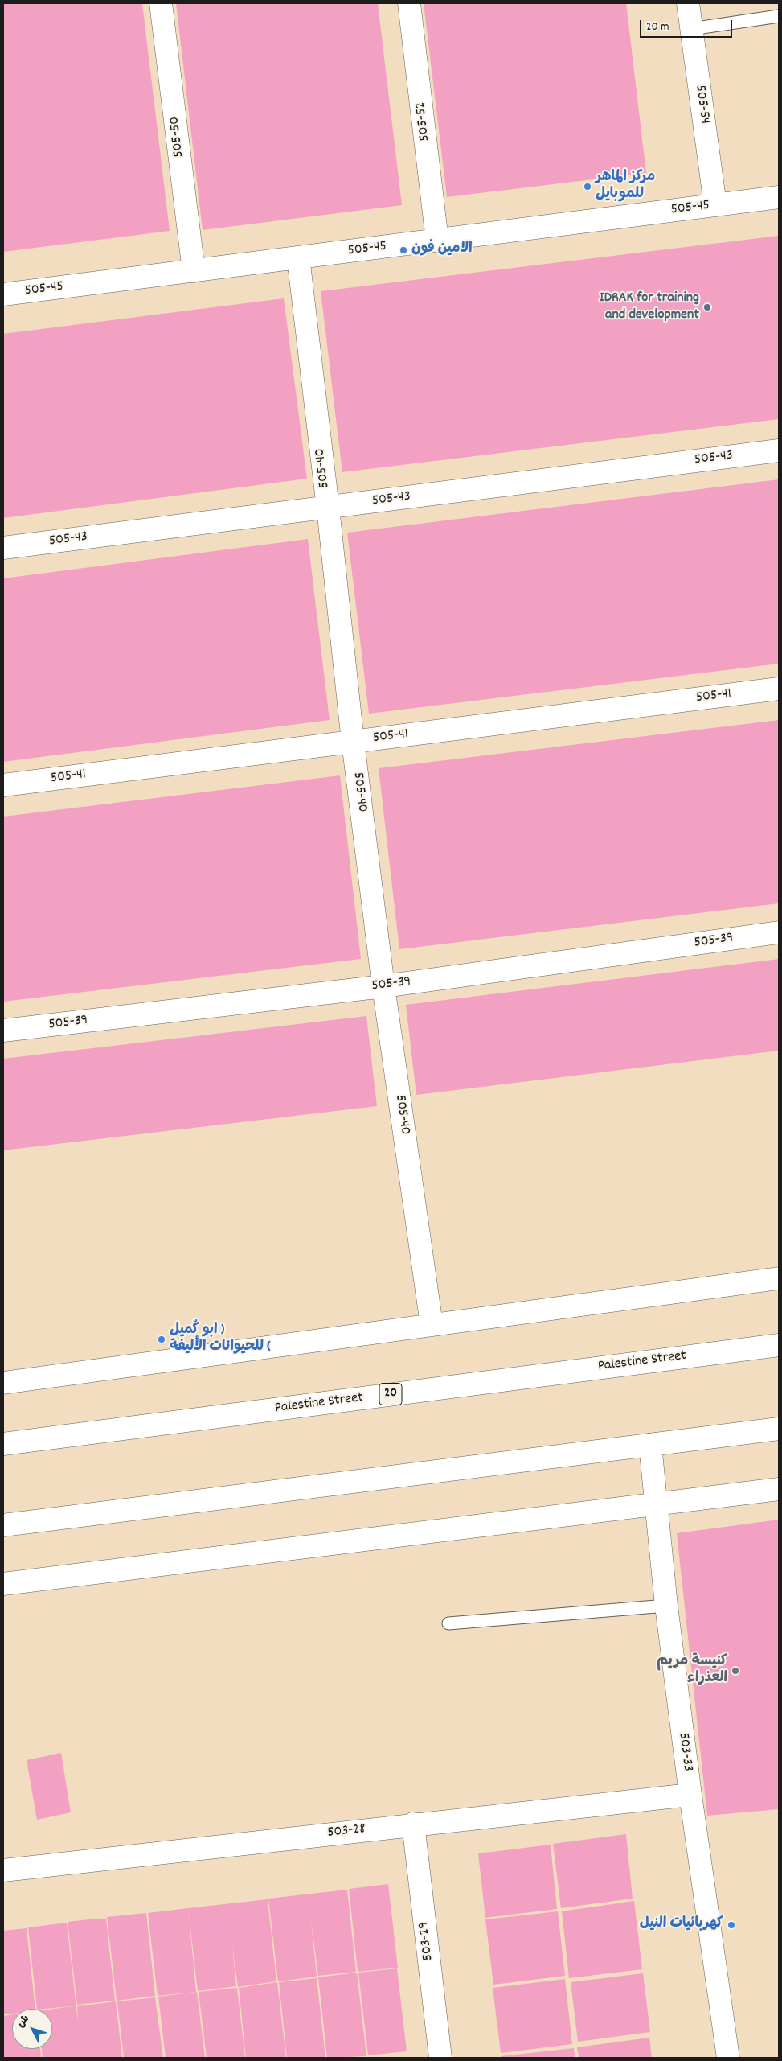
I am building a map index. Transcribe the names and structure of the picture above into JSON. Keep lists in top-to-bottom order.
{
  "streets": {
    "street": [
      "505-54",
      "505-52",
      "505-50",
      "505-45",
      "505-43",
      "505-40",
      "505-41",
      "505-39",
      "Palestine Street",
      "20",
      "503-33",
      "503-28",
      "503-29"
    ]
  },
  "crossings": [
    ["505-54", "505-45"],
    ["505-52", "505-45"],
    ["505-50", "505-45"],
    ["505-45", "505-40"],
    ["505-43", "505-40"],
    ["505-40", "505-41"],
    ["505-40", "505-39"],
    ["503-33", "503-28"],
    ["503-28", "503-29"]
  ],
  "places": [
    "مركز الماهر للموبايل",
    "الامين فون",
    "IDRAK for training and development",
    "ابو كُميل ) للحيوانات الأليفة (",
    "كنيسة مريم العذراء",
    "كهربائيات النيل"
  ],
  "scale_bar": "20 m",
  "north": "top left"
}
